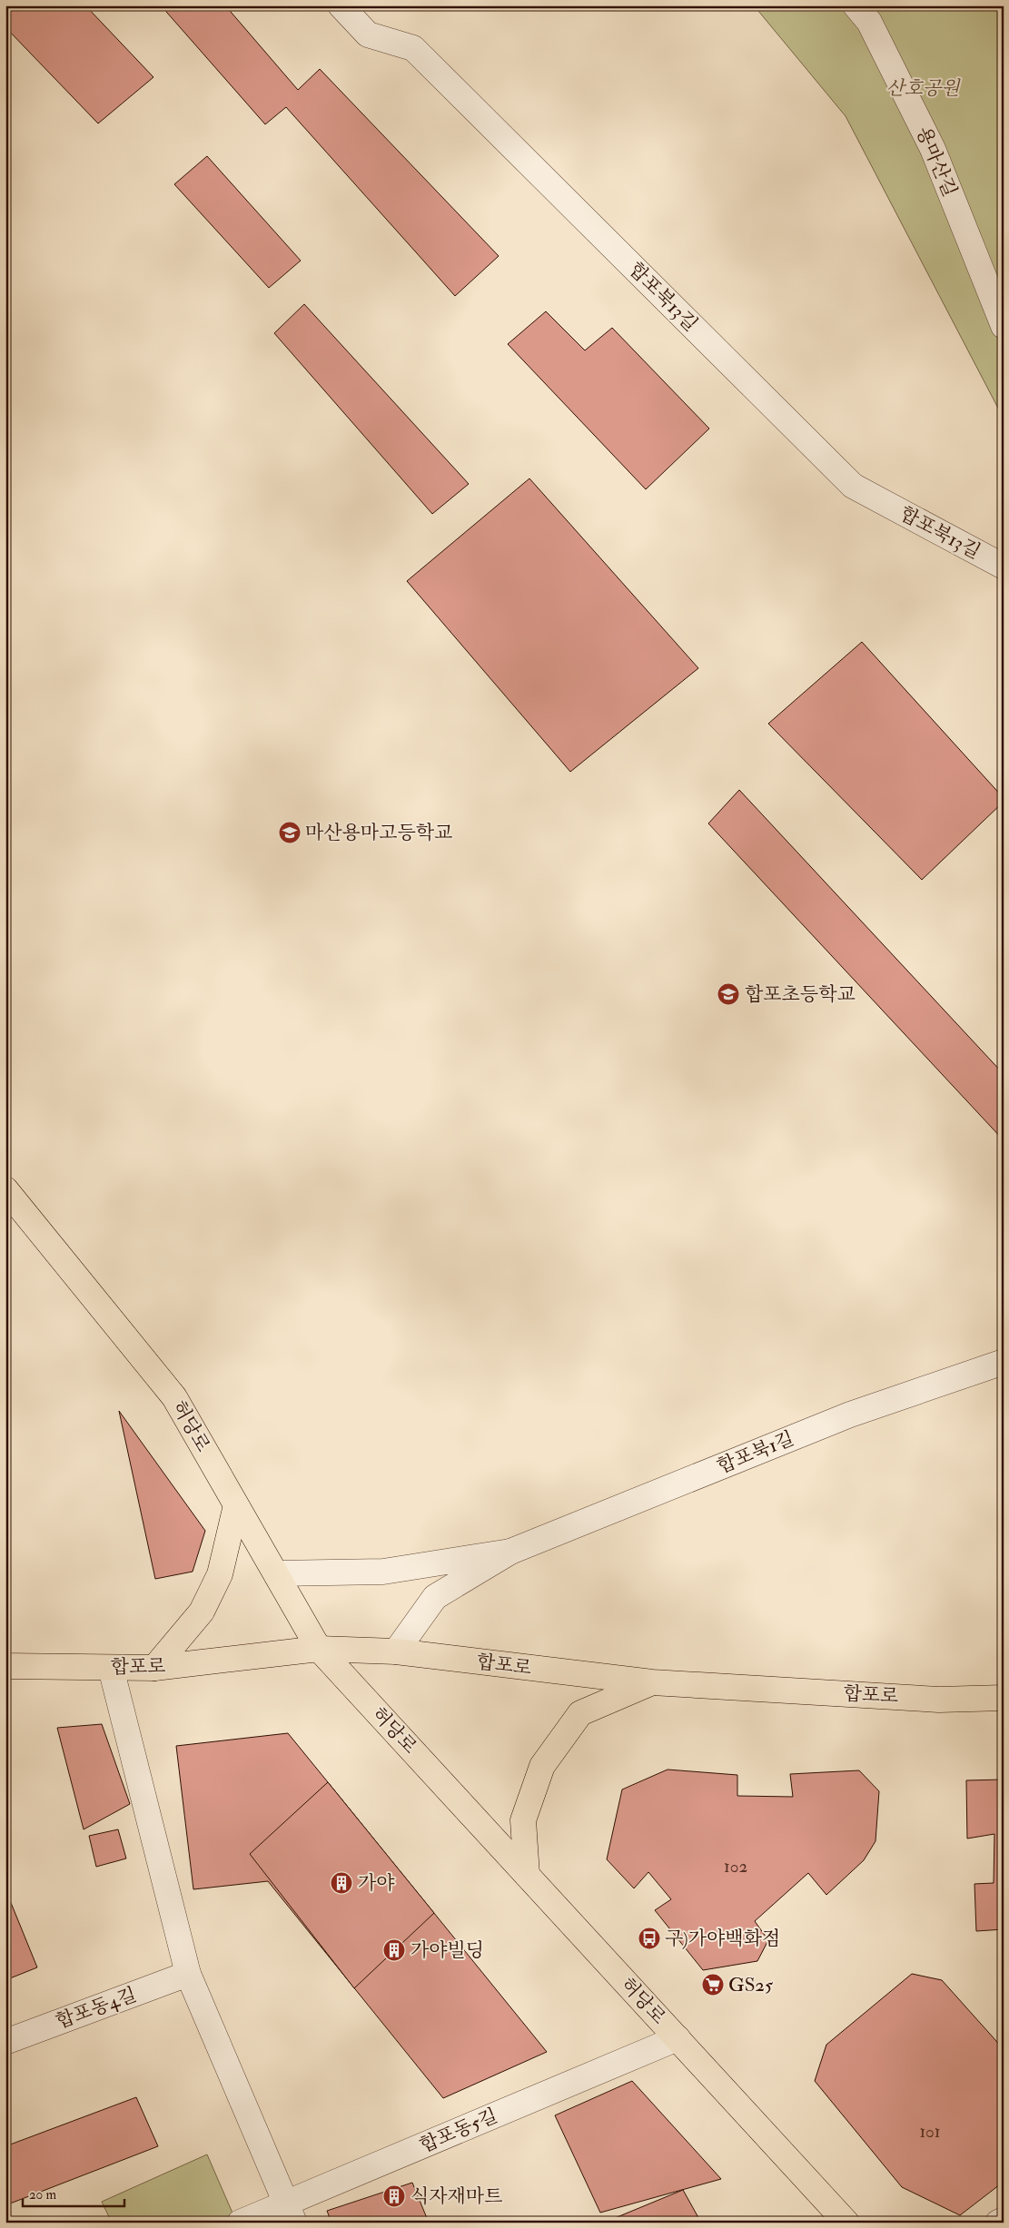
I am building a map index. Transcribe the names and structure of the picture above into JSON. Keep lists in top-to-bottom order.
{
  "streets": {
    "main road": ["허당로", "합포로"],
    "street": [
      "용마산길",
      "합포북13길",
      "합포북1길",
      "합포동4길",
      "합포동5길"
    ]
  },
  "crossings": [
    ["허당로", "합포로"],
    ["허당로", "합포동5길"]
  ],
  "parks": ["산호공원"],
  "places": {
    "school or university": ["마산용마고등학교", "합포초등학교"],
    "building": ["가야", "가야빌딩", "식자재마트"],
    "bus stop": ["구)가야백화점"],
    "supermarket": ["GS25"]
  },
  "house_numbers": ["102", "101"],
  "scale_bar": "20 m"
}
